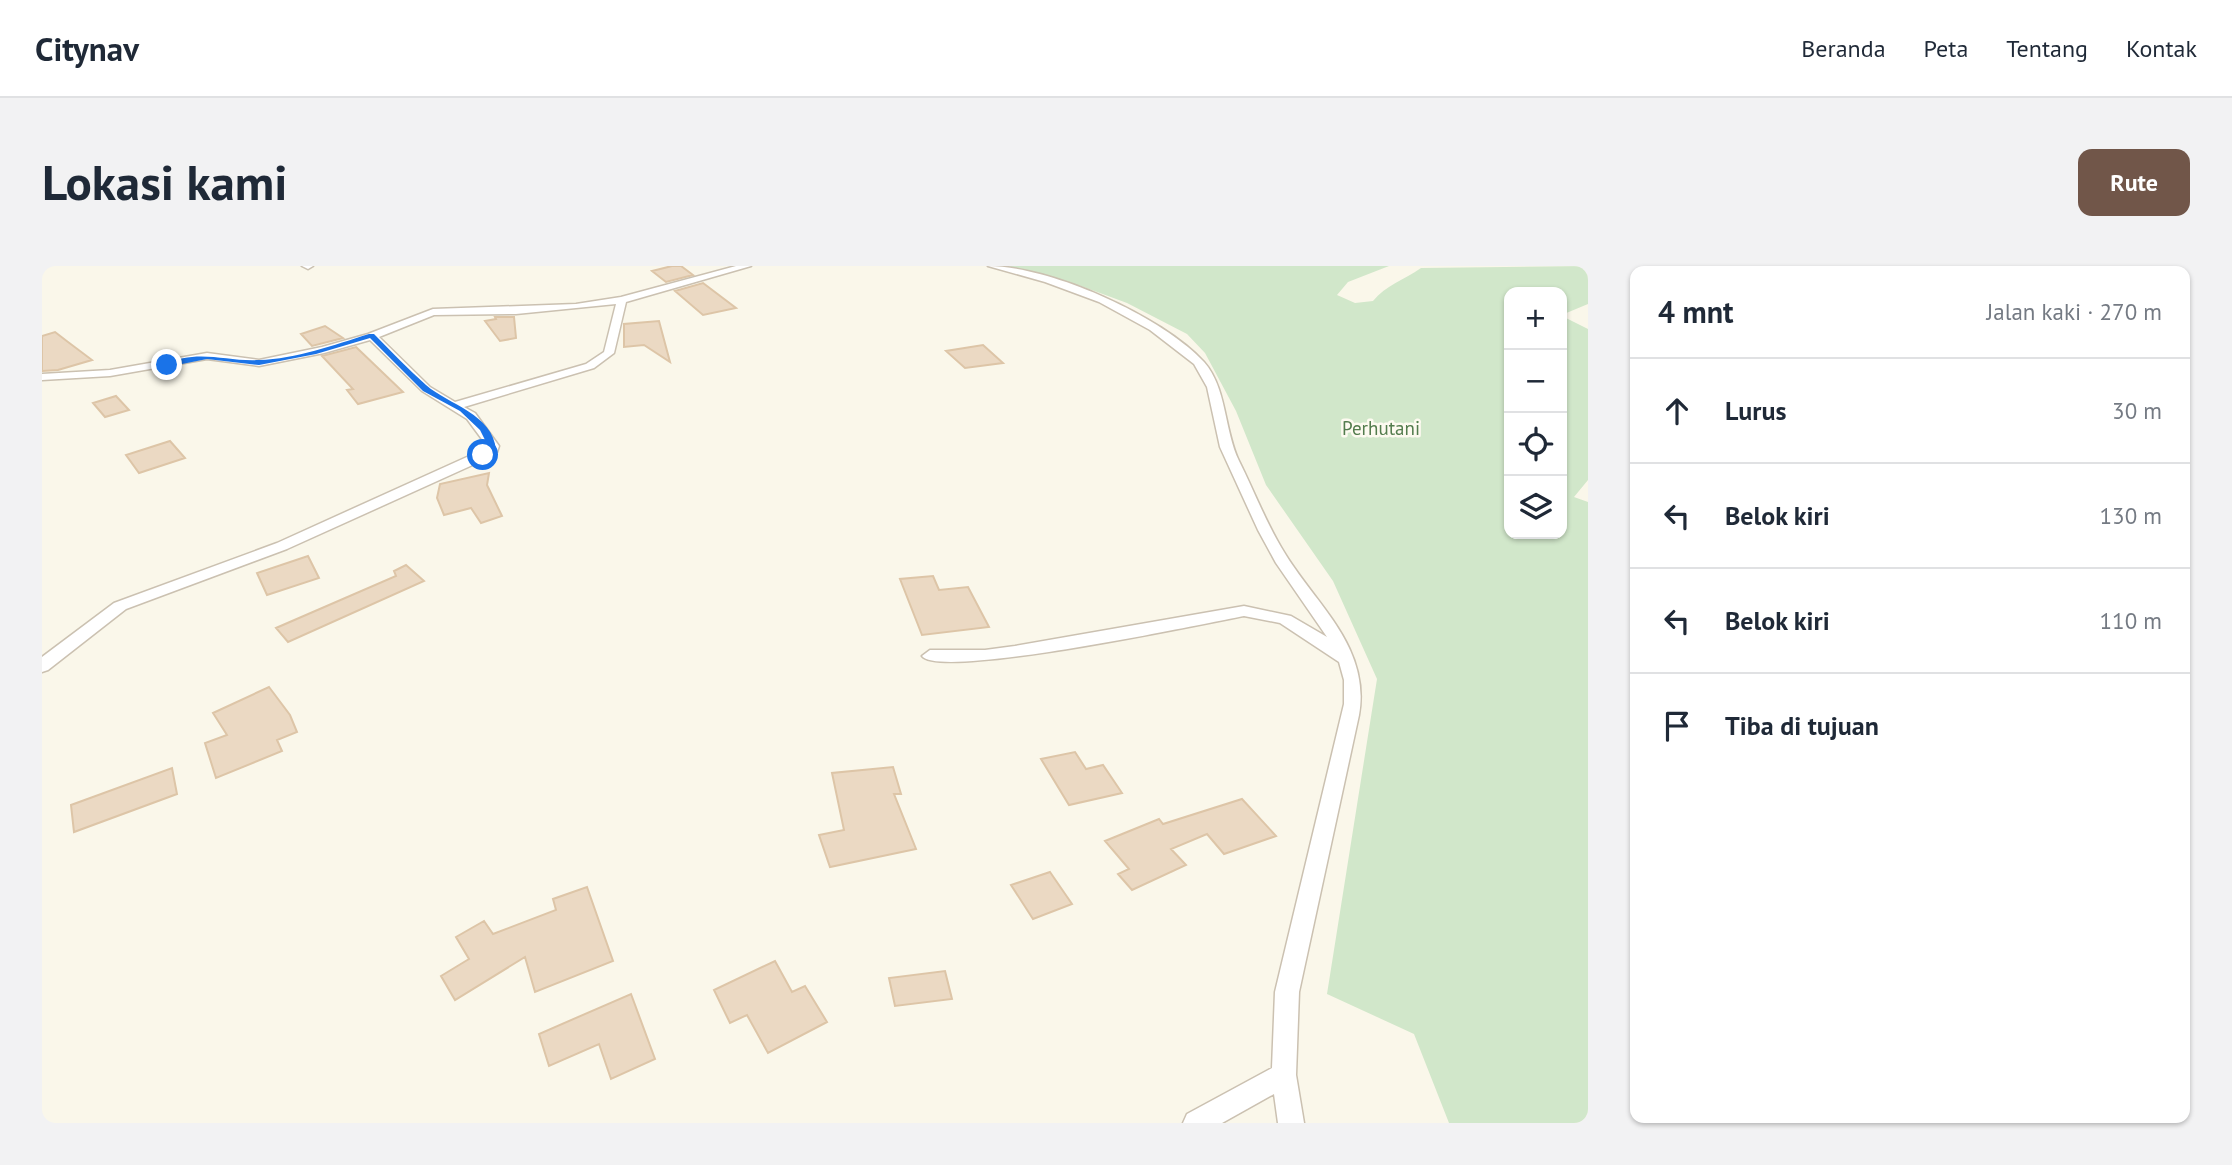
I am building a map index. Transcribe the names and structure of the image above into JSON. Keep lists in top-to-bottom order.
{
  "parks": ["Perhutani"],
  "page": {
    "header": "Citynav",
    "nav": [
      "Beranda",
      "Peta",
      "Tentang",
      "Kontak"
    ],
    "buttons": "Rute",
    "title": "Lokasi kami",
    "heading": ["4 mnt", "Jalan kaki · 270 m"],
    "map_buttons": ["+", "−"],
    "list": [
      ["Lurus", "30 m"],
      ["Belok kiri", "130 m"],
      ["Belok kiri", "110 m"],
      "Tiba di tujuan"
    ]
  }
}
